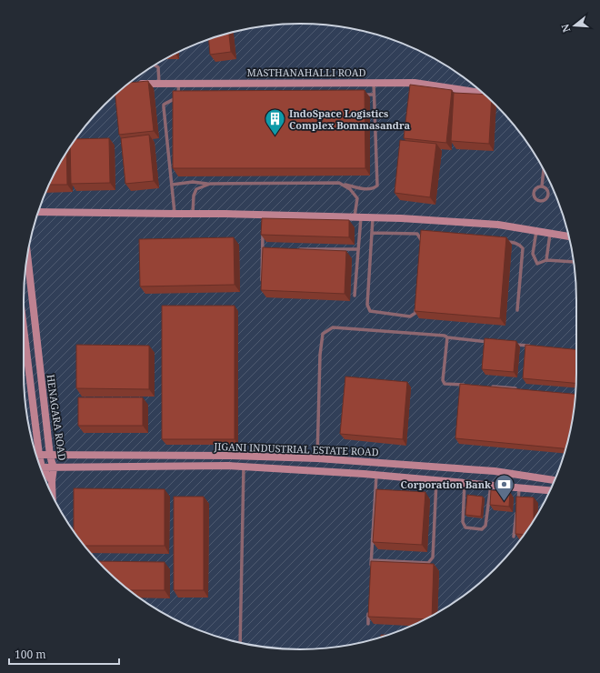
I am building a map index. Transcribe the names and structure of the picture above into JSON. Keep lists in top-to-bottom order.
{
  "streets": {
    "street": ["MASTHANAHALLI ROAD", "HENAGARA ROAD", "JIGANI INDUSTRIAL ESTATE ROAD"]
  },
  "crossings": [
    ["HENAGARA ROAD", "JIGANI INDUSTRIAL ESTATE ROAD"]
  ],
  "places": {
    "building": ["IndoSpace Logistics Complex Bommasandra"],
    "bank": ["Corporation Bank"]
  },
  "scale_bar": "100 m",
  "north": "left"
}
